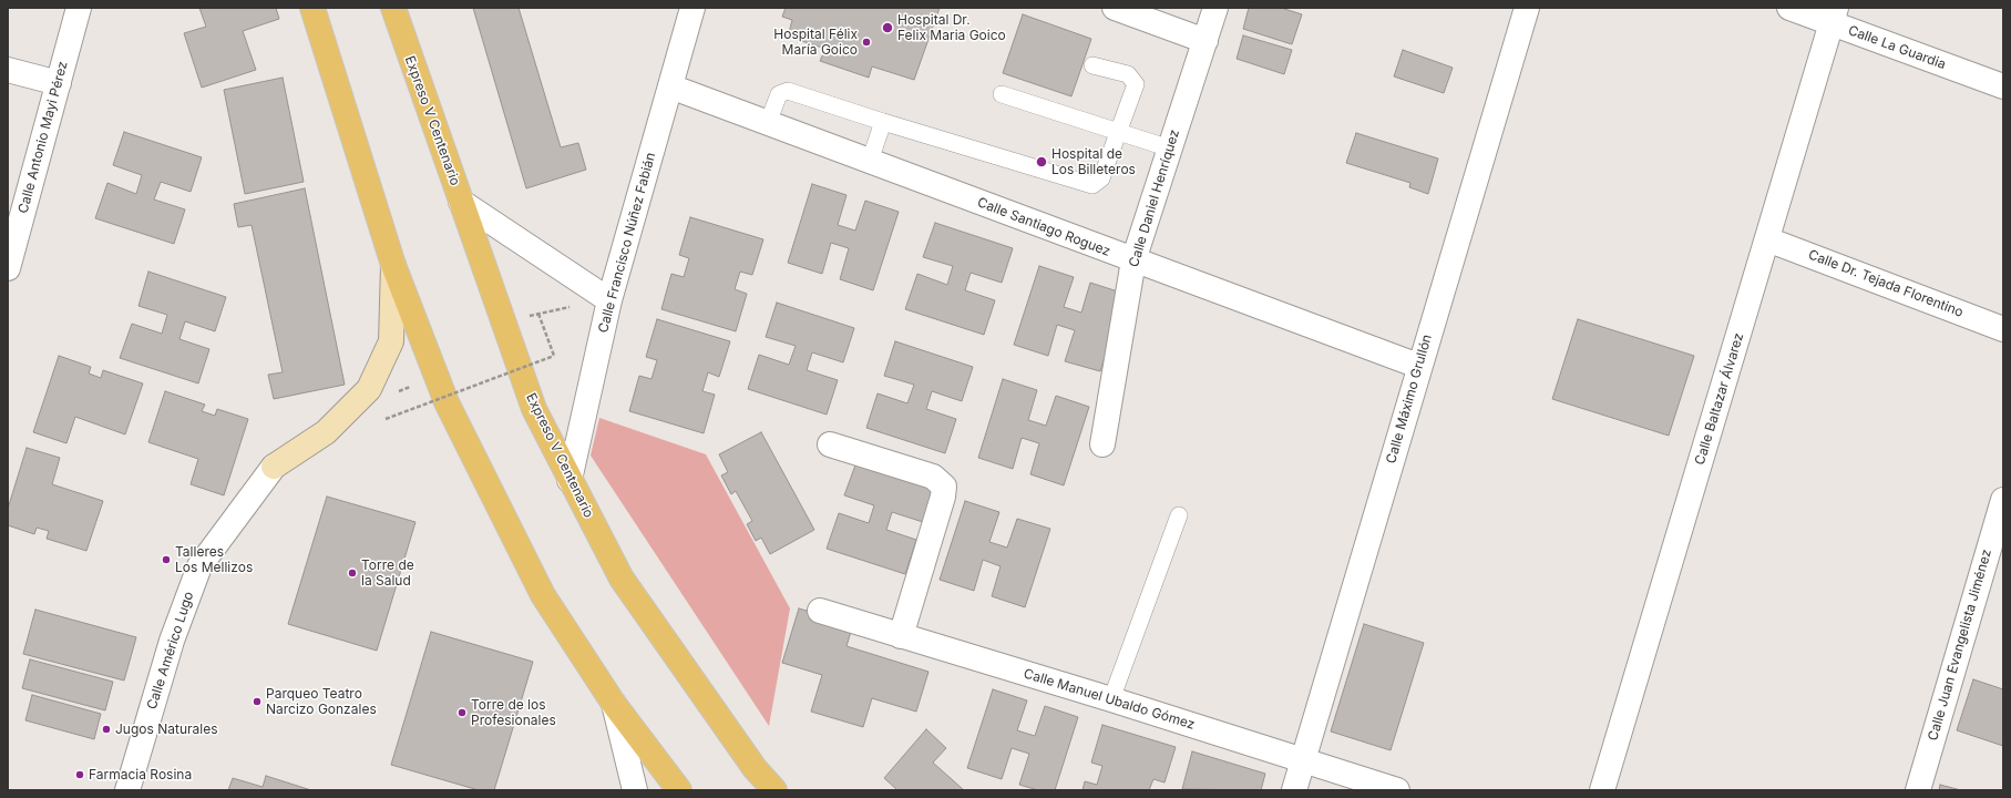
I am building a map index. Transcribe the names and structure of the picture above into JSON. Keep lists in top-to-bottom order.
{
  "streets": {
    "main road": ["Expreso V Centenario"],
    "street": [
      "Calle La Guardia",
      "Calle Antonio Mayi Pérez",
      "Calle Daniel Henríquez",
      "Calle Santiago Roguez",
      "Calle Francisco Núñez Fabián",
      "Calle Dr. Tejada Florentino",
      "Calle Máximo Grullón",
      "Calle Baltazar Álvarez",
      "Calle Juan Evangelista Jiménez",
      "Calle Américo Lugo",
      "Calle Manuel Ubaldo Gómez"
    ]
  },
  "crossings": [
    ["Calle La Guardia", "Calle Baltazar Álvarez"],
    ["Expreso V Centenario", "Calle Francisco Núñez Fabián"],
    ["Calle Daniel Henríquez", "Calle Santiago Roguez"],
    ["Calle Santiago Roguez", "Calle Francisco Núñez Fabián"],
    ["Calle Santiago Roguez", "Calle Máximo Grullón"],
    ["Calle Dr. Tejada Florentino", "Calle Baltazar Álvarez"],
    ["Calle Máximo Grullón", "Calle Manuel Ubaldo Gómez"]
  ],
  "places": [
    "Hospital Dr. Felix Maria Goico",
    "Hospital Félix María Goico",
    "Hospital de Los Billeteros",
    "Talleres Los Mellizos",
    "Torre de la Salud",
    "Parqueo Teatro Narcizo Gonzales",
    "Torre de los Profesionales",
    "Jugos Naturales",
    "Farmacia Rosina"
  ]
}
